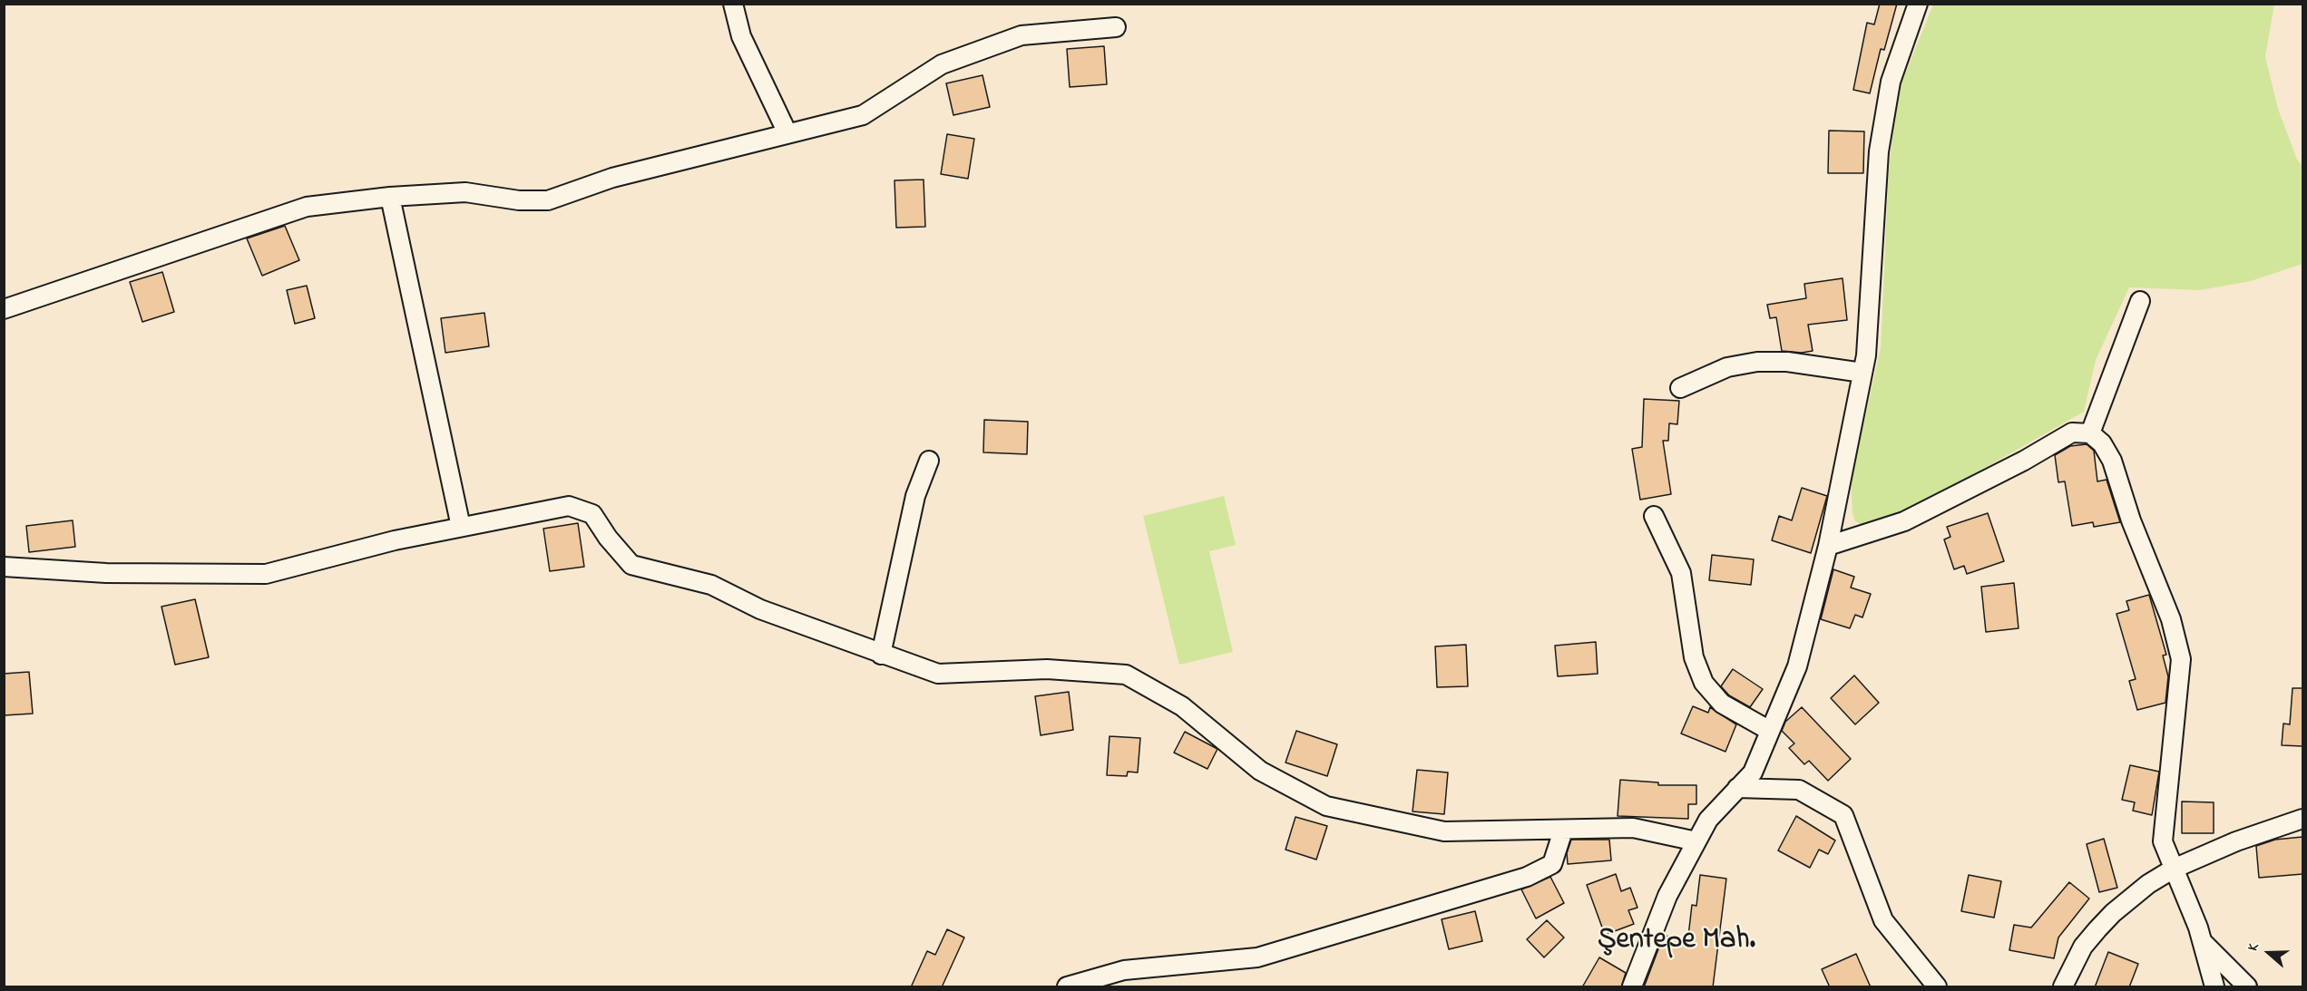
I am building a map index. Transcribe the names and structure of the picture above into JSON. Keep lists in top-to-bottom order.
{
  "districts": ["Şentepe Mah."],
  "north": "left"
}
